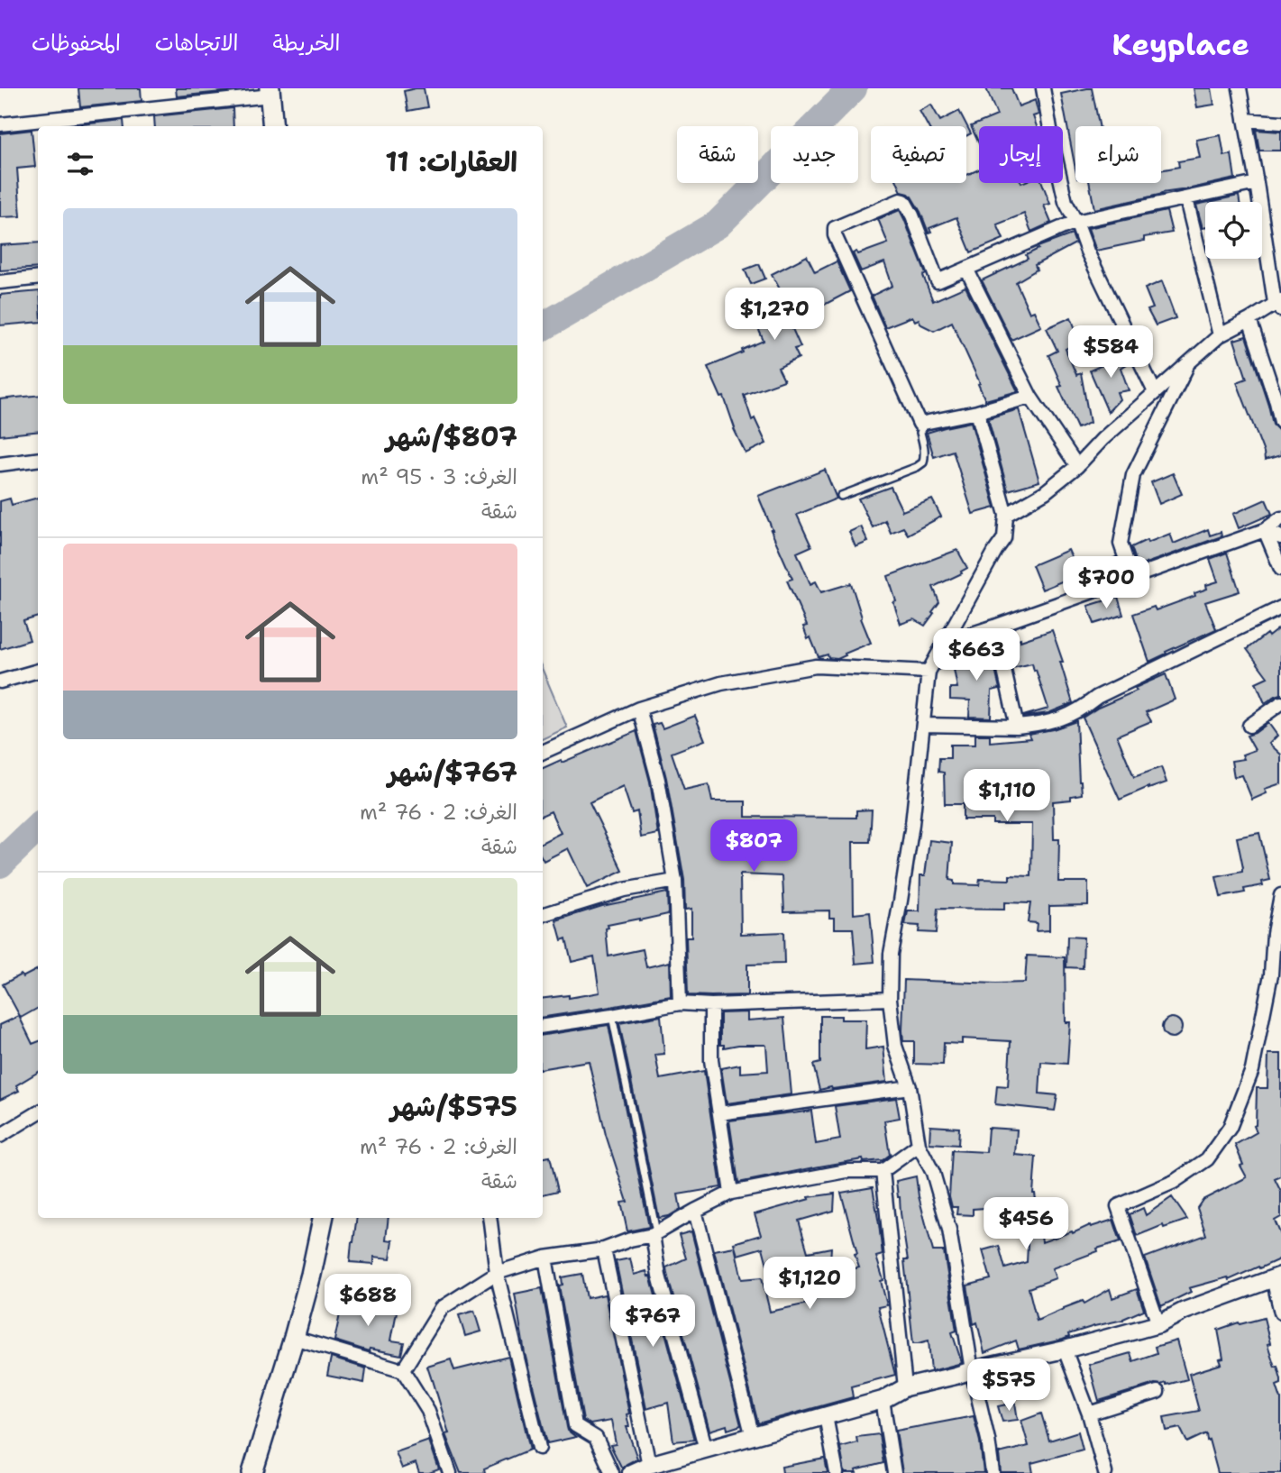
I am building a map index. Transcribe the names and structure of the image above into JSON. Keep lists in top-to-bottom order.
{
  "page": {
    "header": "Keyplace",
    "nav": ["الخريطة", "الاتجاهات", "المحفوظات"],
    "chip": [
      "شراء",
      "إيجار",
      "تصفية",
      "جديد",
      "شقة"
    ],
    "heading": "العقارات: 11",
    "list": [
      {
        "name": "$807/شهر",
        "note": "الغرف: 3 · 95 m² · شقة"
      },
      {
        "name": "$767/شهر",
        "note": "الغرف: 2 · 76 m² · شقة"
      },
      {
        "name": "$575/شهر",
        "note": "الغرف: 2 · 76 m² · شقة"
      }
    ],
    "price": [
      "$1,270",
      "$584",
      "$700",
      "$663",
      "$1,110",
      "$807",
      "$456",
      "$1,120",
      "$688",
      "$767",
      "$575"
    ]
  }
}
